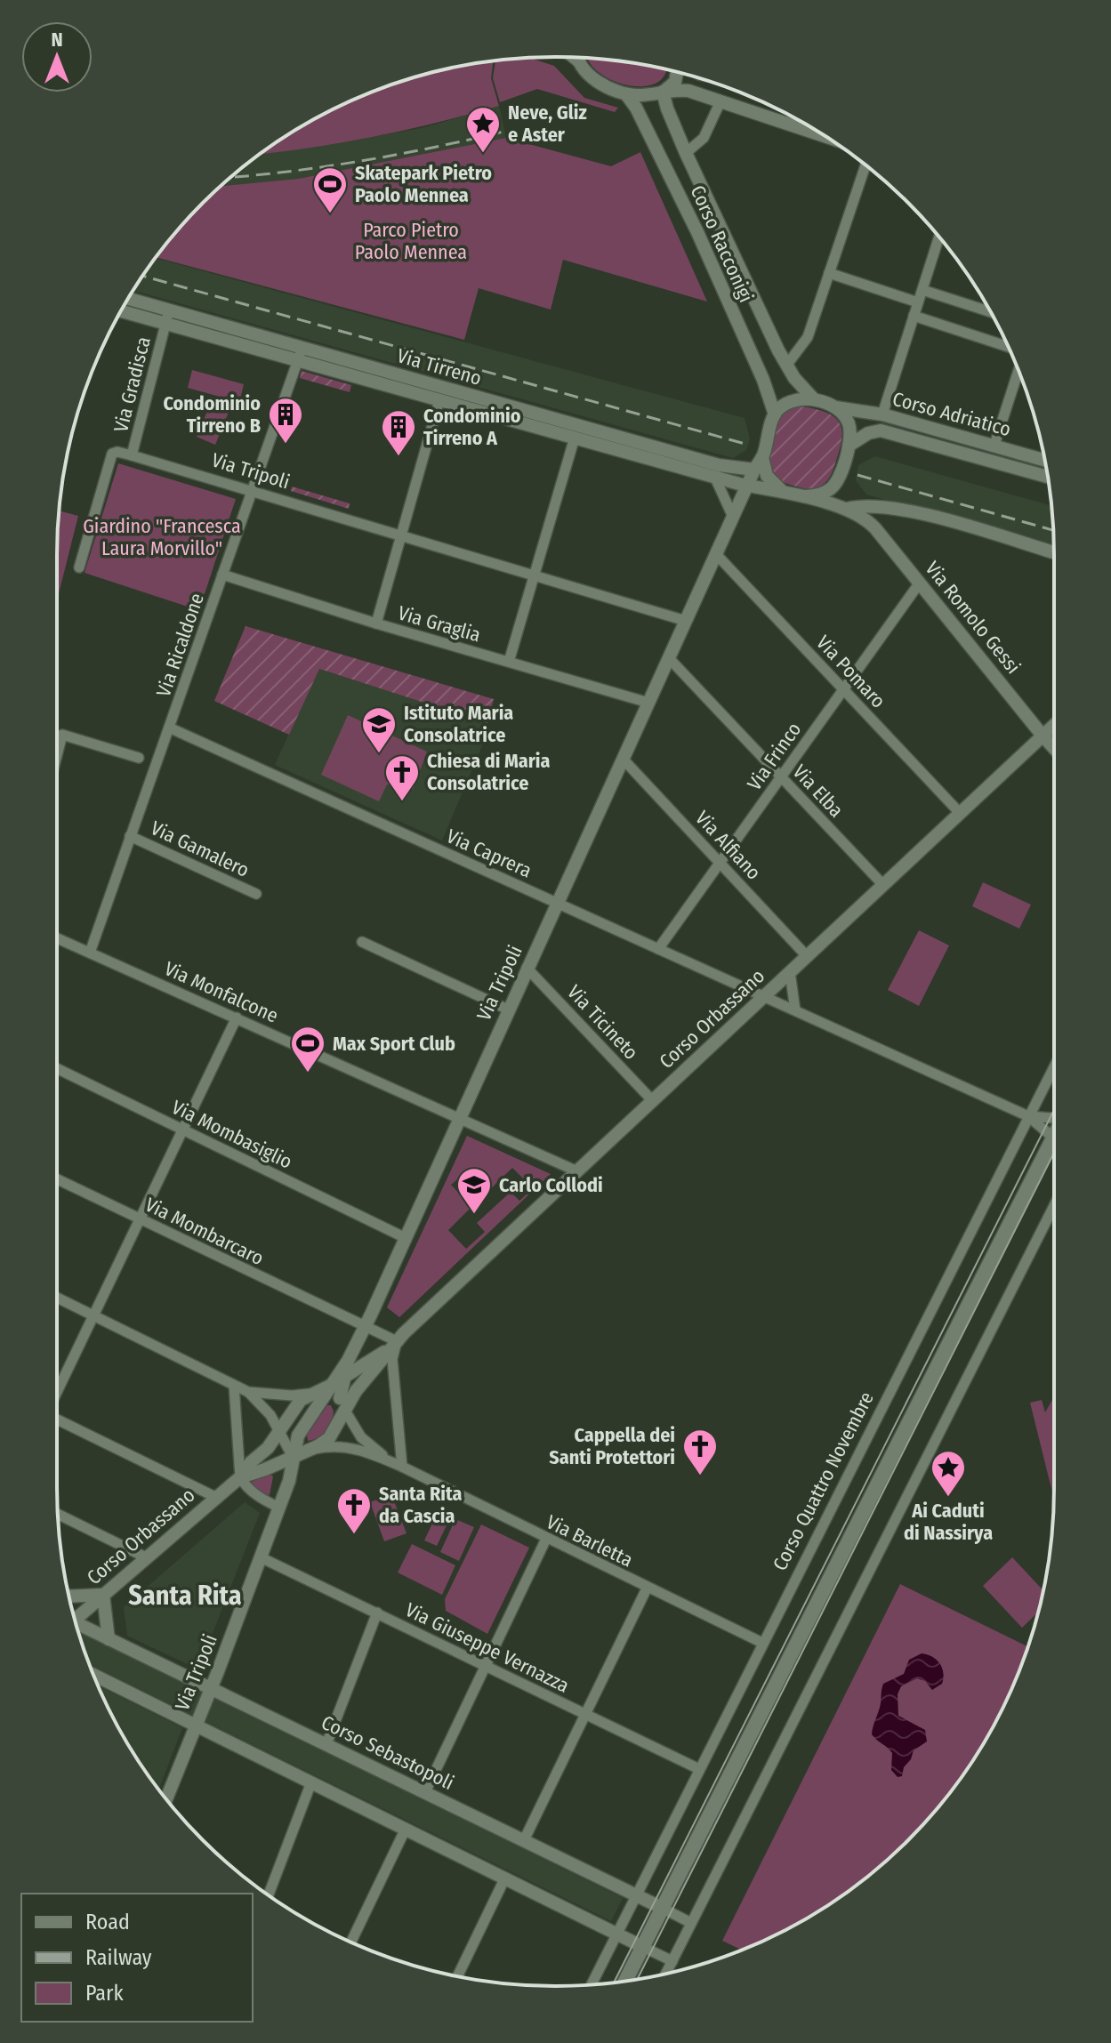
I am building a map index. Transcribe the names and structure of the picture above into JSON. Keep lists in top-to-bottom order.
{
  "streets": {
    "street": [
      "Corso Racconigi",
      "Via Tirreno",
      "Via Gradisca",
      "Corso Adriatico",
      "Via Tripoli",
      "Via Romolo Gessi",
      "Via Graglia",
      "Via Ricaldone",
      "Via Pomaro",
      "Via Frinco",
      "Via Elba",
      "Via Alfiano",
      "Via Gamalero",
      "Via Caprera",
      "Via Monfalcone",
      "Corso Orbassano",
      "Via Ticineto",
      "Via Mombasiglio",
      "Via Mombarcaro",
      "Corso Quattro Novembre",
      "Via Barletta",
      "Via Giuseppe Vernazza",
      "Corso Sebastopoli"
    ]
  },
  "crossings": [
    ["Corso Racconigi", "Via Tirreno"],
    ["Corso Racconigi", "Corso Adriatico"],
    ["Corso Racconigi", "Via Tripoli"],
    ["Via Tirreno", "Via Gradisca"],
    ["Via Tirreno", "Corso Adriatico"],
    ["Via Tirreno", "Via Tripoli"],
    ["Via Tirreno", "Via Graglia"],
    ["Via Tirreno", "Via Ricaldone"],
    ["Via Gradisca", "Via Tripoli"],
    ["Corso Adriatico", "Via Tripoli"],
    ["Via Tripoli", "Via Graglia"],
    ["Via Tripoli", "Via Ricaldone"],
    ["Via Tripoli", "Via Pomaro"],
    ["Via Tripoli", "Via Elba"],
    ["Via Tripoli", "Via Alfiano"],
    ["Via Tripoli", "Via Caprera"],
    ["Via Tripoli", "Via Monfalcone"],
    ["Via Tripoli", "Via Ticineto"],
    ["Via Tripoli", "Via Mombasiglio"],
    ["Via Tripoli", "Via Mombarcaro"],
    ["Via Tripoli", "Via Giuseppe Vernazza"],
    ["Via Tripoli", "Corso Sebastopoli"],
    ["Via Romolo Gessi", "Via Frinco"],
    ["Via Romolo Gessi", "Corso Orbassano"],
    ["Via Graglia", "Via Ricaldone"],
    ["Via Ricaldone", "Via Gamalero"],
    ["Via Ricaldone", "Via Caprera"],
    ["Via Ricaldone", "Via Monfalcone"],
    ["Via Pomaro", "Via Frinco"],
    ["Via Pomaro", "Corso Orbassano"],
    ["Via Frinco", "Via Elba"],
    ["Via Frinco", "Via Alfiano"],
    ["Via Frinco", "Via Caprera"],
    ["Via Elba", "Corso Orbassano"],
    ["Via Alfiano", "Corso Orbassano"],
    ["Via Caprera", "Corso Orbassano"],
    ["Via Caprera", "Corso Quattro Novembre"],
    ["Via Monfalcone", "Corso Orbassano"],
    ["Corso Orbassano", "Via Ticineto"],
    ["Corso Orbassano", "Via Mombarcaro"],
    ["Corso Quattro Novembre", "Via Barletta"],
    ["Corso Quattro Novembre", "Via Giuseppe Vernazza"],
    ["Corso Quattro Novembre", "Corso Sebastopoli"]
  ],
  "districts": ["Santa Rita"],
  "parks": ["Parco Pietro Paolo Mennea", "Giardino \"Francesca Laura Morvillo\""],
  "places": {
    "place": ["Neve, Gliz e Aster", "Ai Caduti di Nassirya"],
    "sports": ["Skatepark Pietro Paolo Mennea", "Max Sport Club"],
    "building": ["Condominio Tirreno B", "Condominio Tirreno A"],
    "school or university": ["Istituto Maria Consolatrice", "Carlo Collodi"],
    "church": ["Chiesa di Maria Consolatrice", "Cappella dei Santi Protettori", "Santa Rita da Cascia"]
  },
  "legend": ["Road", "Railway", "Park"],
  "north": "top"
}
